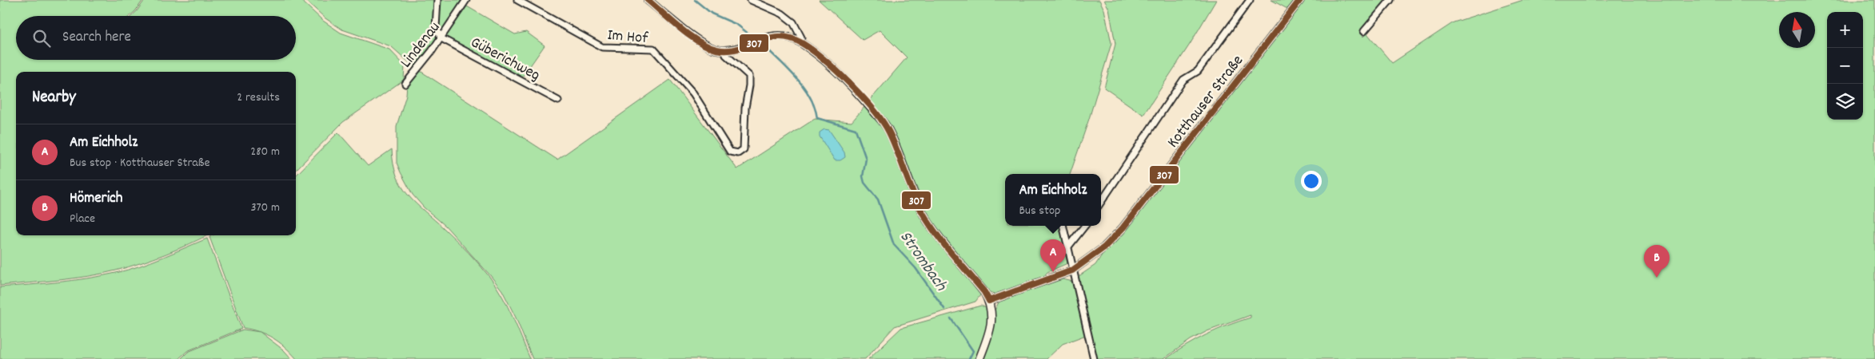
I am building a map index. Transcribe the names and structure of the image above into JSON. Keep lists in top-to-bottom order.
{
  "streets": {
    "street": [
      "Im Hof",
      "Lindenau",
      "Güberichweg",
      "Kotthauser Straße"
    ]
  },
  "crossings": [
    ["Lindenau", "Güberichweg"]
  ],
  "water": ["Strombach"],
  "lines": ["transit line 307"],
  "north": "top",
  "page": {
    "map_buttons": ["+", "−"],
    "search": "Search here",
    "heading": ["Nearby", "2 results"],
    "list": [
      {
        "mark": "A",
        "name": "Am Eichholz",
        "note": "Bus stop · Kotthauser Straße",
        "value": "280 m"
      },
      {
        "mark": "B",
        "name": "Hömerich",
        "note": "Place",
        "value": "370 m"
      }
    ],
    "popup": ["Am Eichholz", "Bus stop"],
    "pins": ["A", "B"]
  }
}
